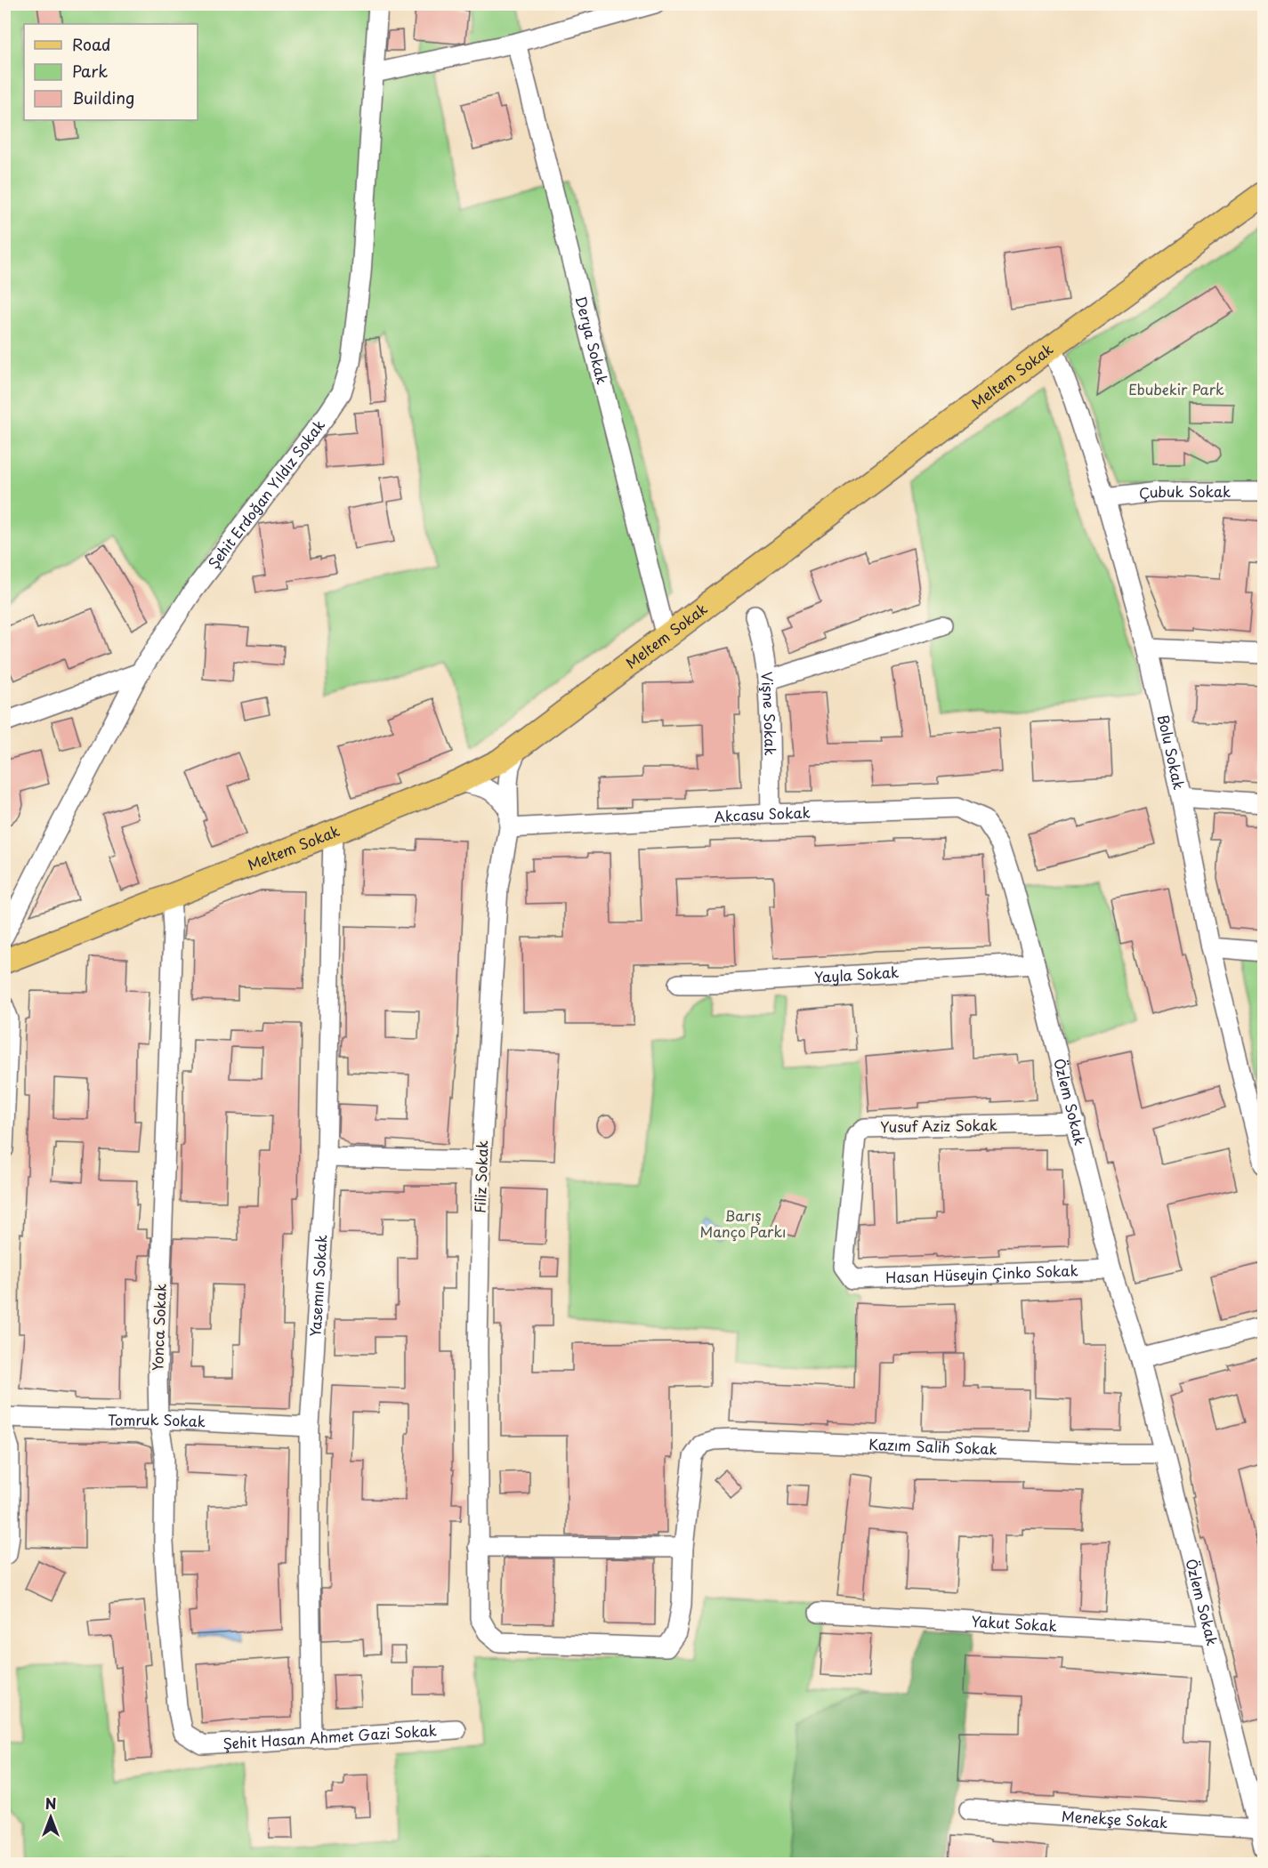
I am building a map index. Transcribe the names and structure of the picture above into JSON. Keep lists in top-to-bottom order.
{
  "streets": {
    "main road": ["Meltem Sokak"],
    "street": [
      "Derya Sokak",
      "Çubuk Sokak",
      "Şehit Erdoğan Yıldız Sokak",
      "Vişne Sokak",
      "Bolu Sokak",
      "Akcasu Sokak",
      "Yayla Sokak",
      "Özlem Sokak",
      "Yusuf Aziz Sokak",
      "Filiz Sokak",
      "Hasan Hüseyin Çinko Sokak",
      "Yasemın Sokak",
      "Yonca Sokak",
      "Tomruk Sokak",
      "Kazım Salih Sokak",
      "Yakut Sokak",
      "Şehit Hasan Ahmet Gazi Sokak",
      "Menekşe Sokak"
    ]
  },
  "crossings": [
    ["Derya Sokak", "Meltem Sokak"],
    ["Meltem Sokak", "Bolu Sokak"],
    ["Meltem Sokak", "Filiz Sokak"],
    ["Meltem Sokak", "Yasemın Sokak"],
    ["Meltem Sokak", "Yonca Sokak"],
    ["Çubuk Sokak", "Bolu Sokak"],
    ["Vişne Sokak", "Akcasu Sokak"],
    ["Akcasu Sokak", "Özlem Sokak"],
    ["Akcasu Sokak", "Filiz Sokak"],
    ["Yayla Sokak", "Özlem Sokak"],
    ["Özlem Sokak", "Yusuf Aziz Sokak"],
    ["Özlem Sokak", "Hasan Hüseyin Çinko Sokak"],
    ["Özlem Sokak", "Kazım Salih Sokak"],
    ["Özlem Sokak", "Yakut Sokak"],
    ["Özlem Sokak", "Menekşe Sokak"],
    ["Yusuf Aziz Sokak", "Hasan Hüseyin Çinko Sokak"],
    ["Filiz Sokak", "Kazım Salih Sokak"],
    ["Yasemın Sokak", "Tomruk Sokak"],
    ["Yasemın Sokak", "Şehit Hasan Ahmet Gazi Sokak"],
    ["Yonca Sokak", "Tomruk Sokak"],
    ["Yonca Sokak", "Şehit Hasan Ahmet Gazi Sokak"]
  ],
  "parks": ["Ebubekir Park", "Barış Manço Parkı"],
  "legend": ["Road", "Park", "Building"],
  "north": "top"
}
